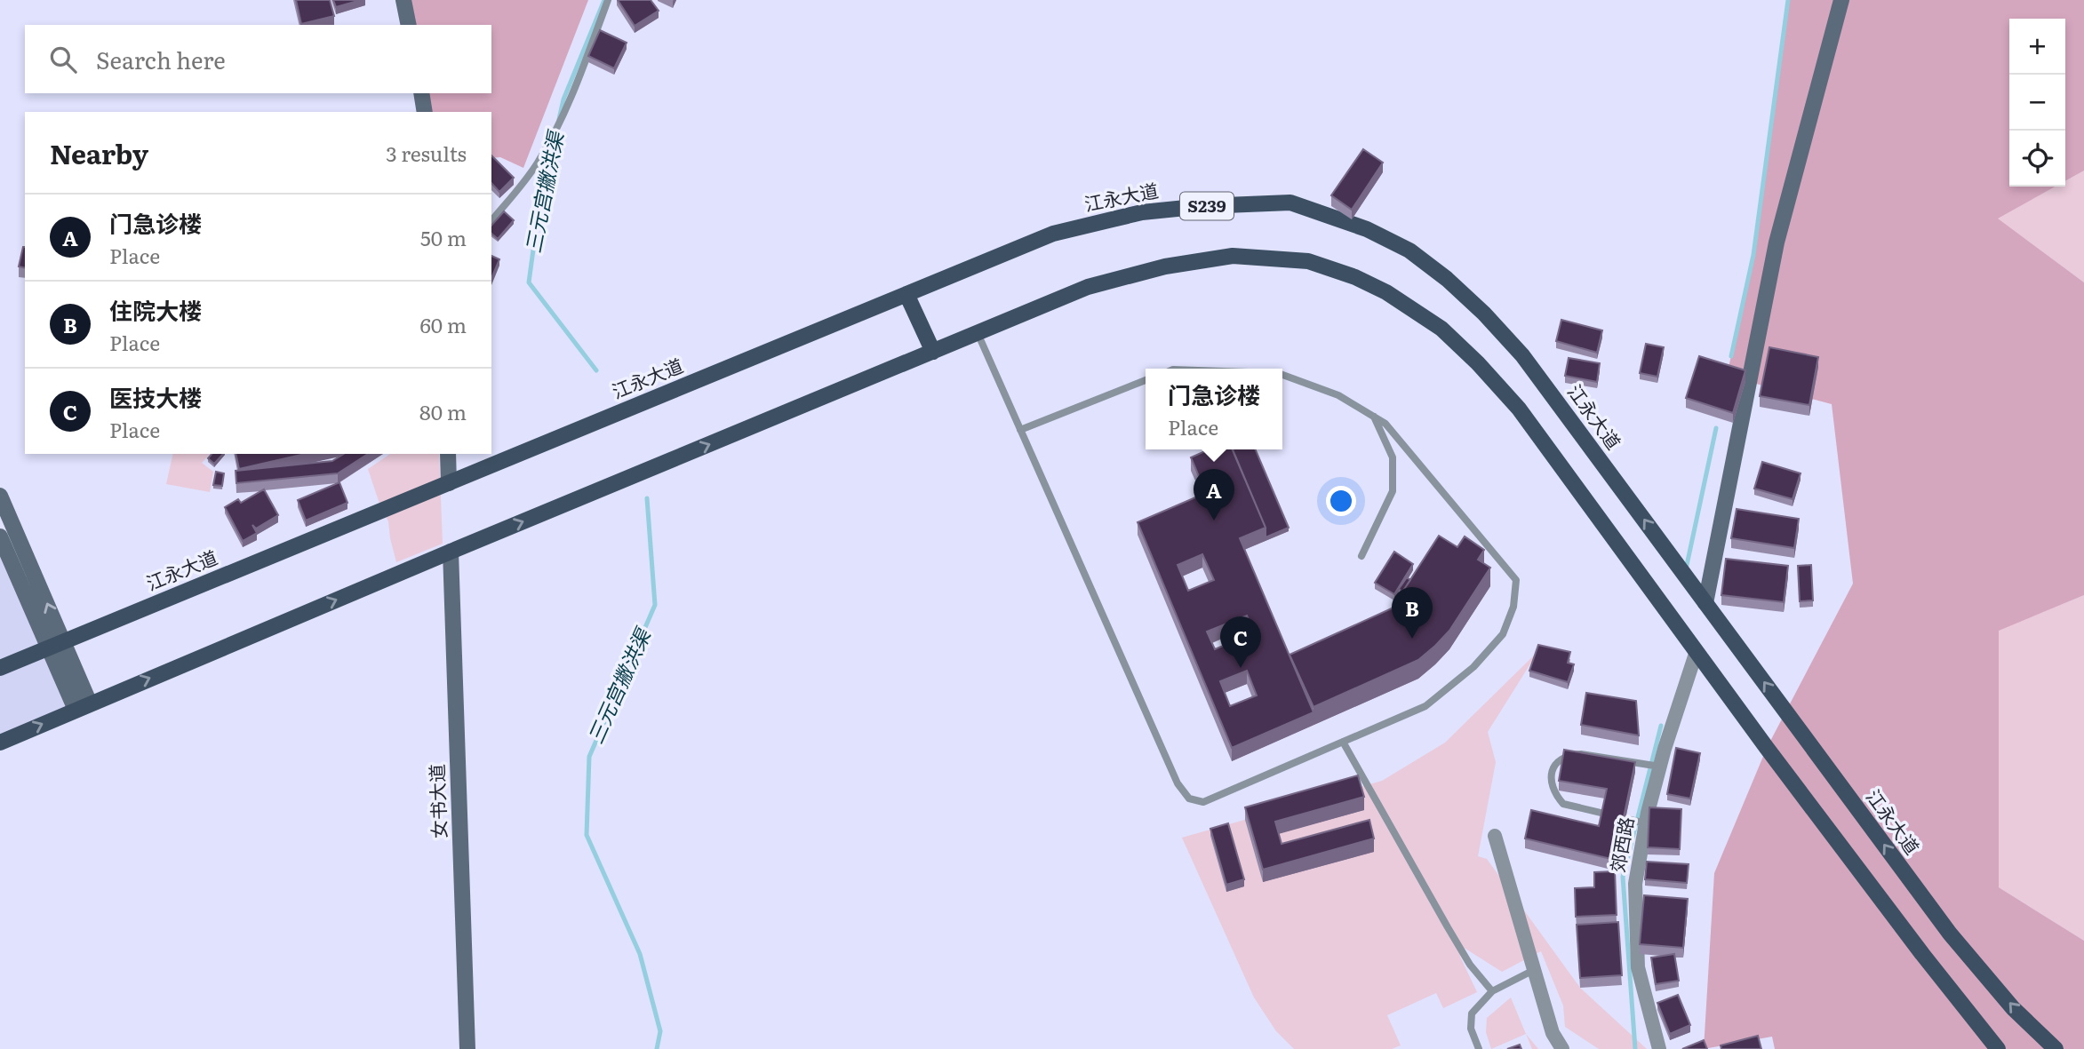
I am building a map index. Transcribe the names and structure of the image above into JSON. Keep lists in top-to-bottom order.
{
  "streets": {
    "main road": ["江永大道", "S239", "女书大道"],
    "street": ["郊西路"]
  },
  "water": ["三元宫撇洪渠"],
  "page": {
    "map_buttons": ["+", "−"],
    "search": "Search here",
    "heading": ["Nearby", "3 results"],
    "list": [
      {
        "mark": "A",
        "name": "门急诊楼",
        "note": "Place",
        "value": "50 m"
      },
      {
        "mark": "B",
        "name": "住院大楼",
        "note": "Place",
        "value": "60 m"
      },
      {
        "mark": "C",
        "name": "医技大楼",
        "note": "Place",
        "value": "80 m"
      }
    ],
    "popup": ["门急诊楼", "Place"],
    "pins": ["A", "B", "C"]
  }
}
